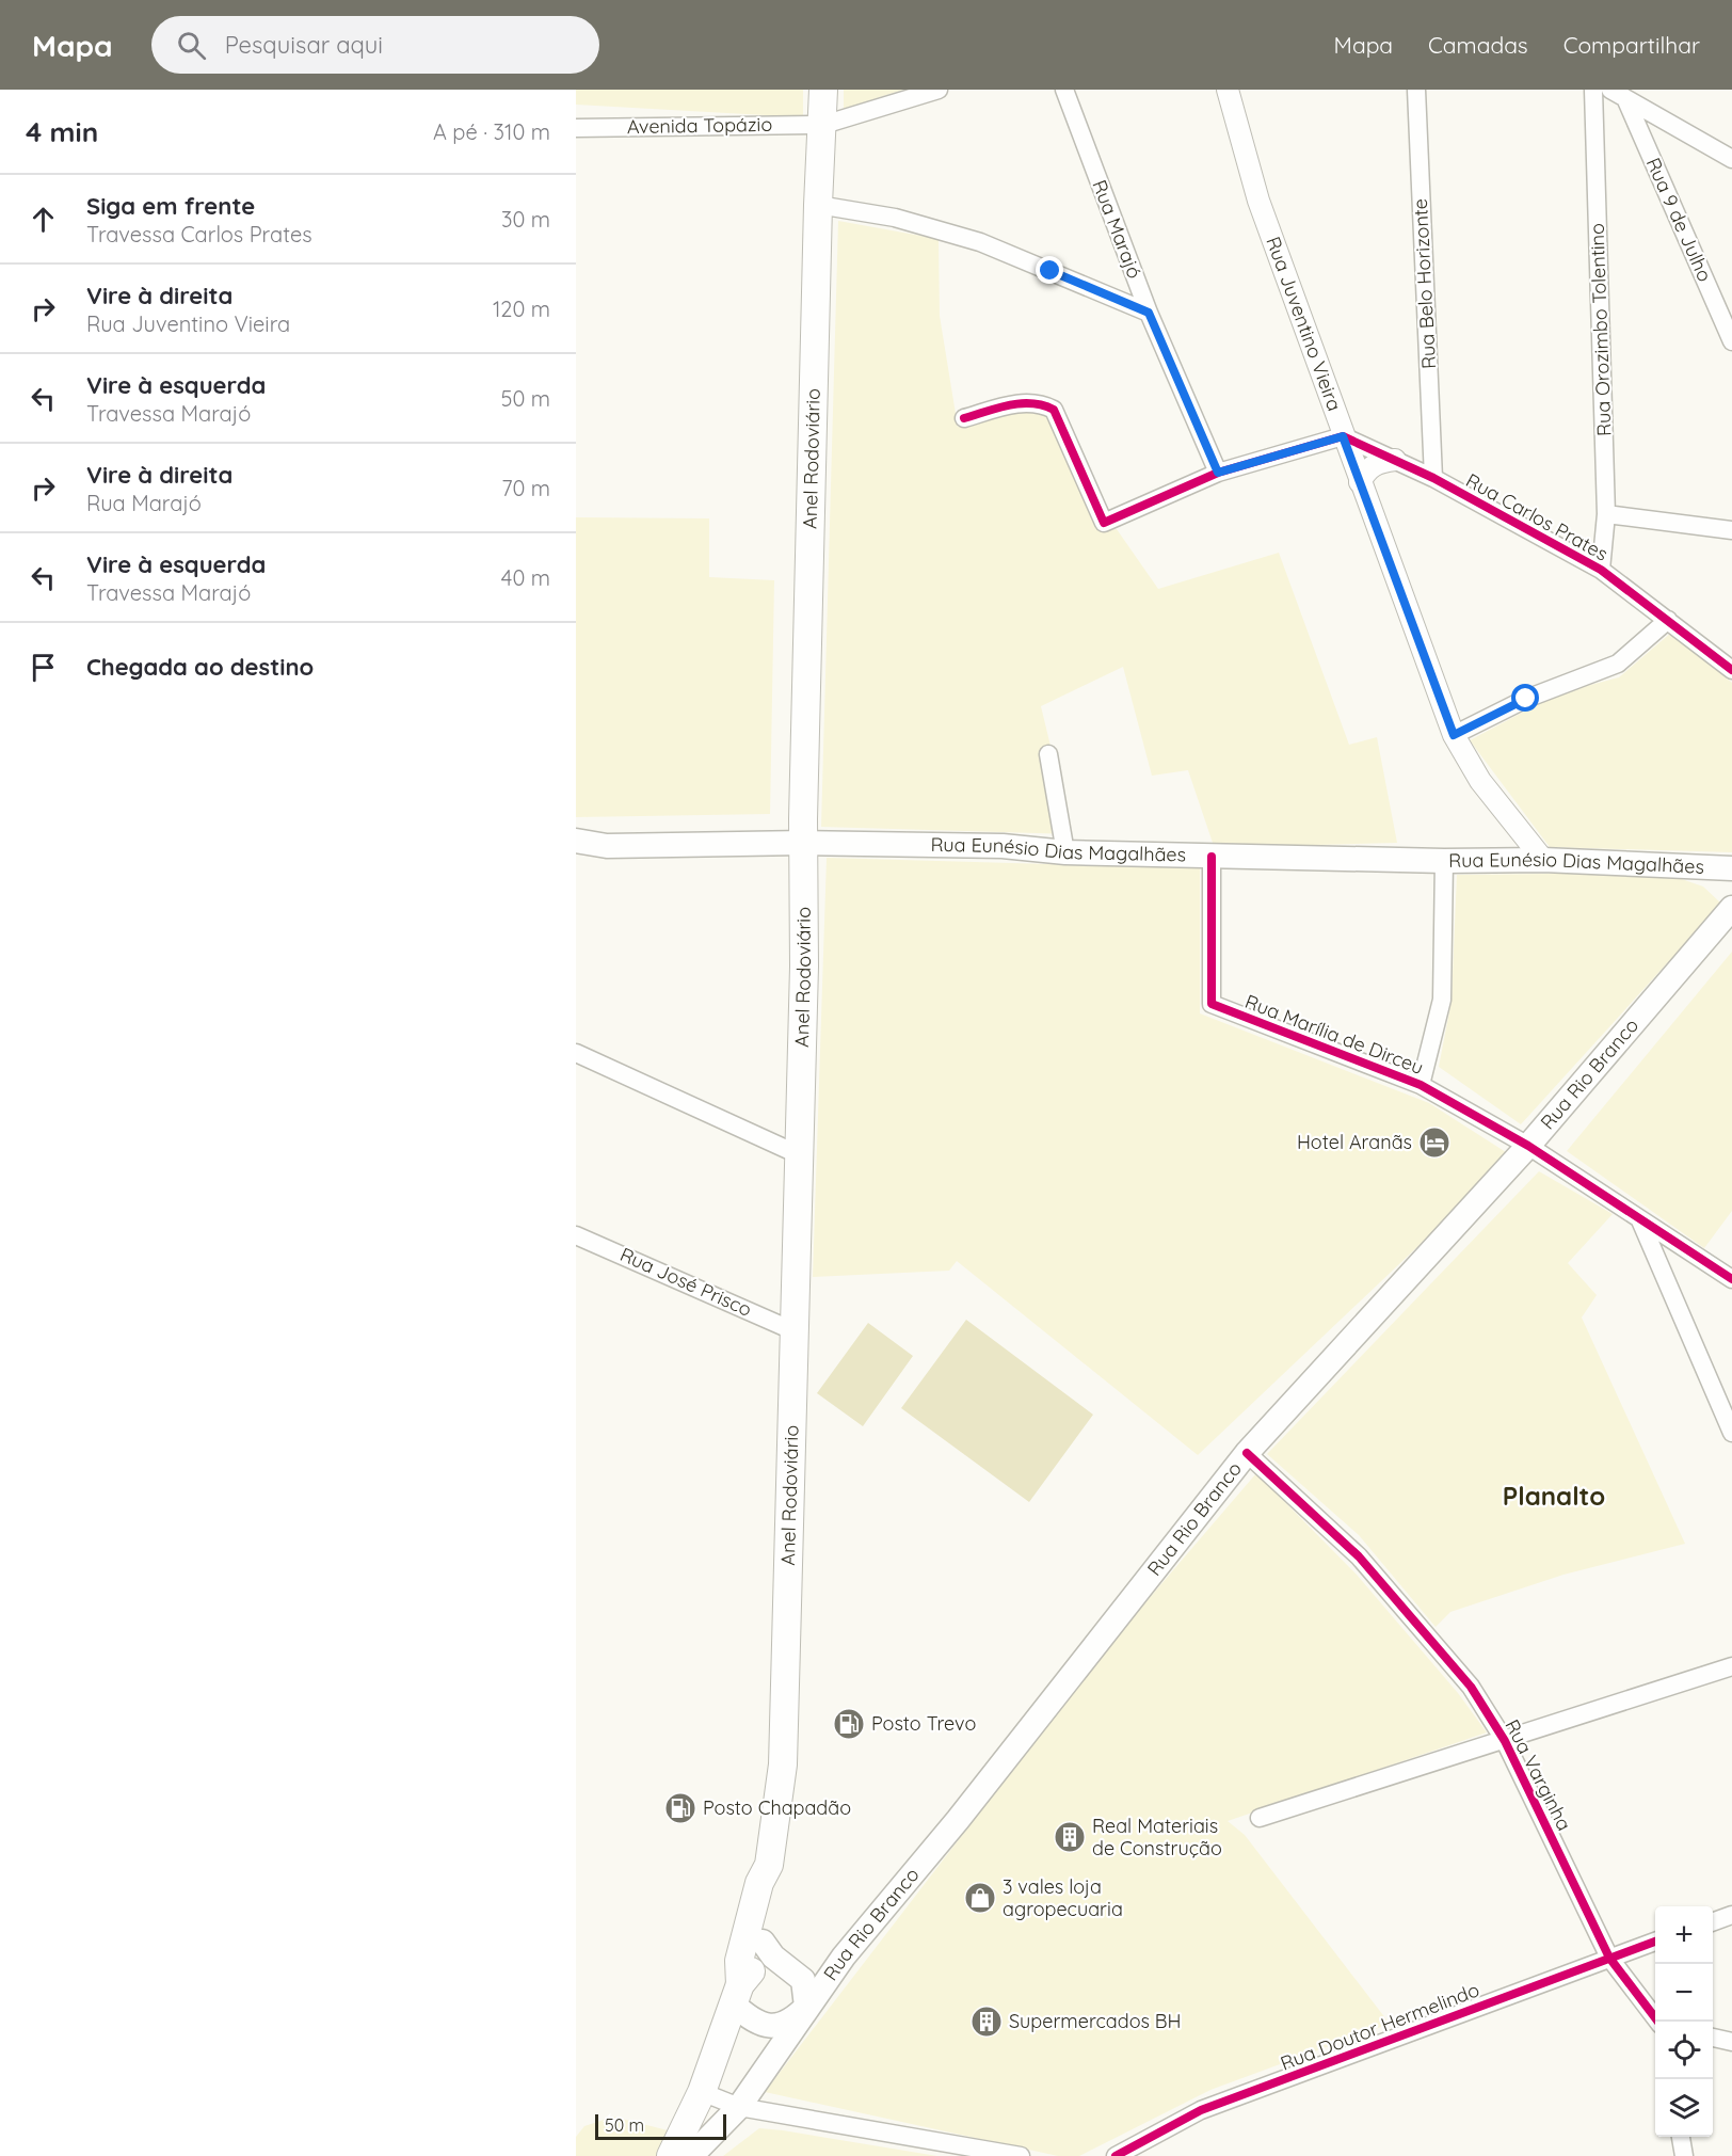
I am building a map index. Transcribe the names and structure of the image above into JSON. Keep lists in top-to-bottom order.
{
  "streets": {
    "main road": ["Anel Rodoviário", "Rua Eunésio Dias Magalhães", "Rua Rio Branco"],
    "street": [
      "Avenida Topázio",
      "Rua 9 de Julho",
      "Rua Marajó",
      "Rua Belo Horizonte",
      "Rua Juventino Vieira",
      "Rua Orozimbo Tolentino",
      "Rua Carlos Prates",
      "Rua Marília de Dirceu",
      "Rua José Prisco",
      "Rua Varginha",
      "Rua Doutor Hermelindo"
    ]
  },
  "crossings": [
    ["Avenida Topázio", "Anel Rodoviário"],
    ["Rua Belo Horizonte", "Rua Carlos Prates"],
    ["Rua Juventino Vieira", "Rua Carlos Prates"],
    ["Rua Juventino Vieira", "Rua Eunésio Dias Magalhães"],
    ["Rua Orozimbo Tolentino", "Rua Carlos Prates"],
    ["Anel Rodoviário", "Rua Eunésio Dias Magalhães"],
    ["Anel Rodoviário", "Rua José Prisco"],
    ["Rua Eunésio Dias Magalhães", "Rua Marília de Dirceu"],
    ["Rua Marília de Dirceu", "Rua Rio Branco"],
    ["Rua Rio Branco", "Rua Varginha"],
    ["Rua Varginha", "Rua Doutor Hermelindo"]
  ],
  "districts": ["Planalto"],
  "places": {
    "hotel": ["Hotel Aranãs"],
    "fuel station": ["Posto Trevo", "Posto Chapadão"],
    "building": ["Real Materiais de Construção", "Supermercados BH"],
    "shop": ["3 vales loja agropecuaria"]
  },
  "scale_bar": "50 m",
  "page": {
    "header": "Mapa",
    "search": "Pesquisar aqui",
    "nav": ["Mapa", "Camadas", "Compartilhar"],
    "heading": ["4 min", "A pé · 310 m"],
    "list": [
      ["Siga em frente", "Travessa Carlos Prates", "30 m"],
      ["Vire à direita", "Rua Juventino Vieira", "120 m"],
      ["Vire à esquerda", "Travessa Marajó", "50 m"],
      ["Vire à direita", "Rua Marajó", "70 m"],
      ["Vire à esquerda", "Travessa Marajó", "40 m"],
      "Chegada ao destino"
    ],
    "map_buttons": ["+", "−"],
    "scale": "50 m"
  }
}
